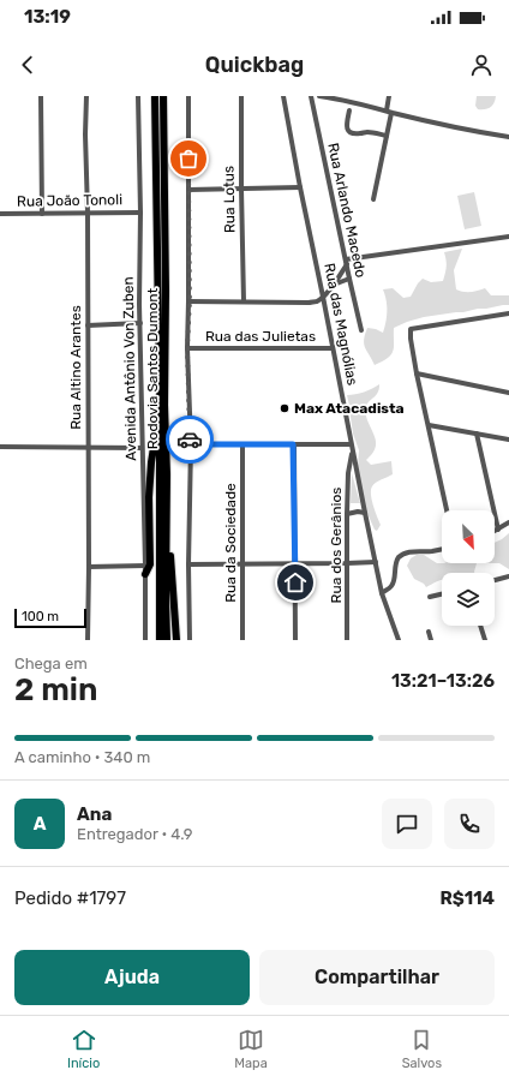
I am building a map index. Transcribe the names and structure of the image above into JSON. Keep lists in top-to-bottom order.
{
  "streets": {
    "highway": ["Rodovia Santos Dumont"],
    "street": [
      "Rua Lotus",
      "Rua João Tonoli",
      "Rua Arlando Macedo",
      "Rua das Magnólias",
      "Rua das Julietas",
      "Rua Altino Arantes",
      "Avenida Antônio Von Zuben",
      "Rua da Sociedade",
      "Rua dos Gerânios"
    ]
  },
  "crossings": [
    ["Rua João Tonoli", "Rua Altino Arantes"],
    ["Rua João Tonoli", "Avenida Antônio Von Zuben"],
    ["Rua das Magnólias", "Rua das Julietas"],
    ["Rua das Magnólias", "Rua dos Gerânios"]
  ],
  "places": ["Max Atacadista"],
  "scale_bar": "100 m",
  "north": "bottom right",
  "page": {
    "status": "13:19",
    "header": "Quickbag",
    "scale": "100 m",
    "heading": ["2 min", "Chega em", "13:21–13:26"],
    "panel": [
      "Ana",
      "Entregador · 4.9",
      "Pedido #1797",
      "R$114"
    ],
    "bar": "A caminho · 340 m",
    "round": "A",
    "buttons": ["Ajuda", "Compartilhar"],
    "tabs": ["Início", "Mapa", "Salvos"]
  }
}
